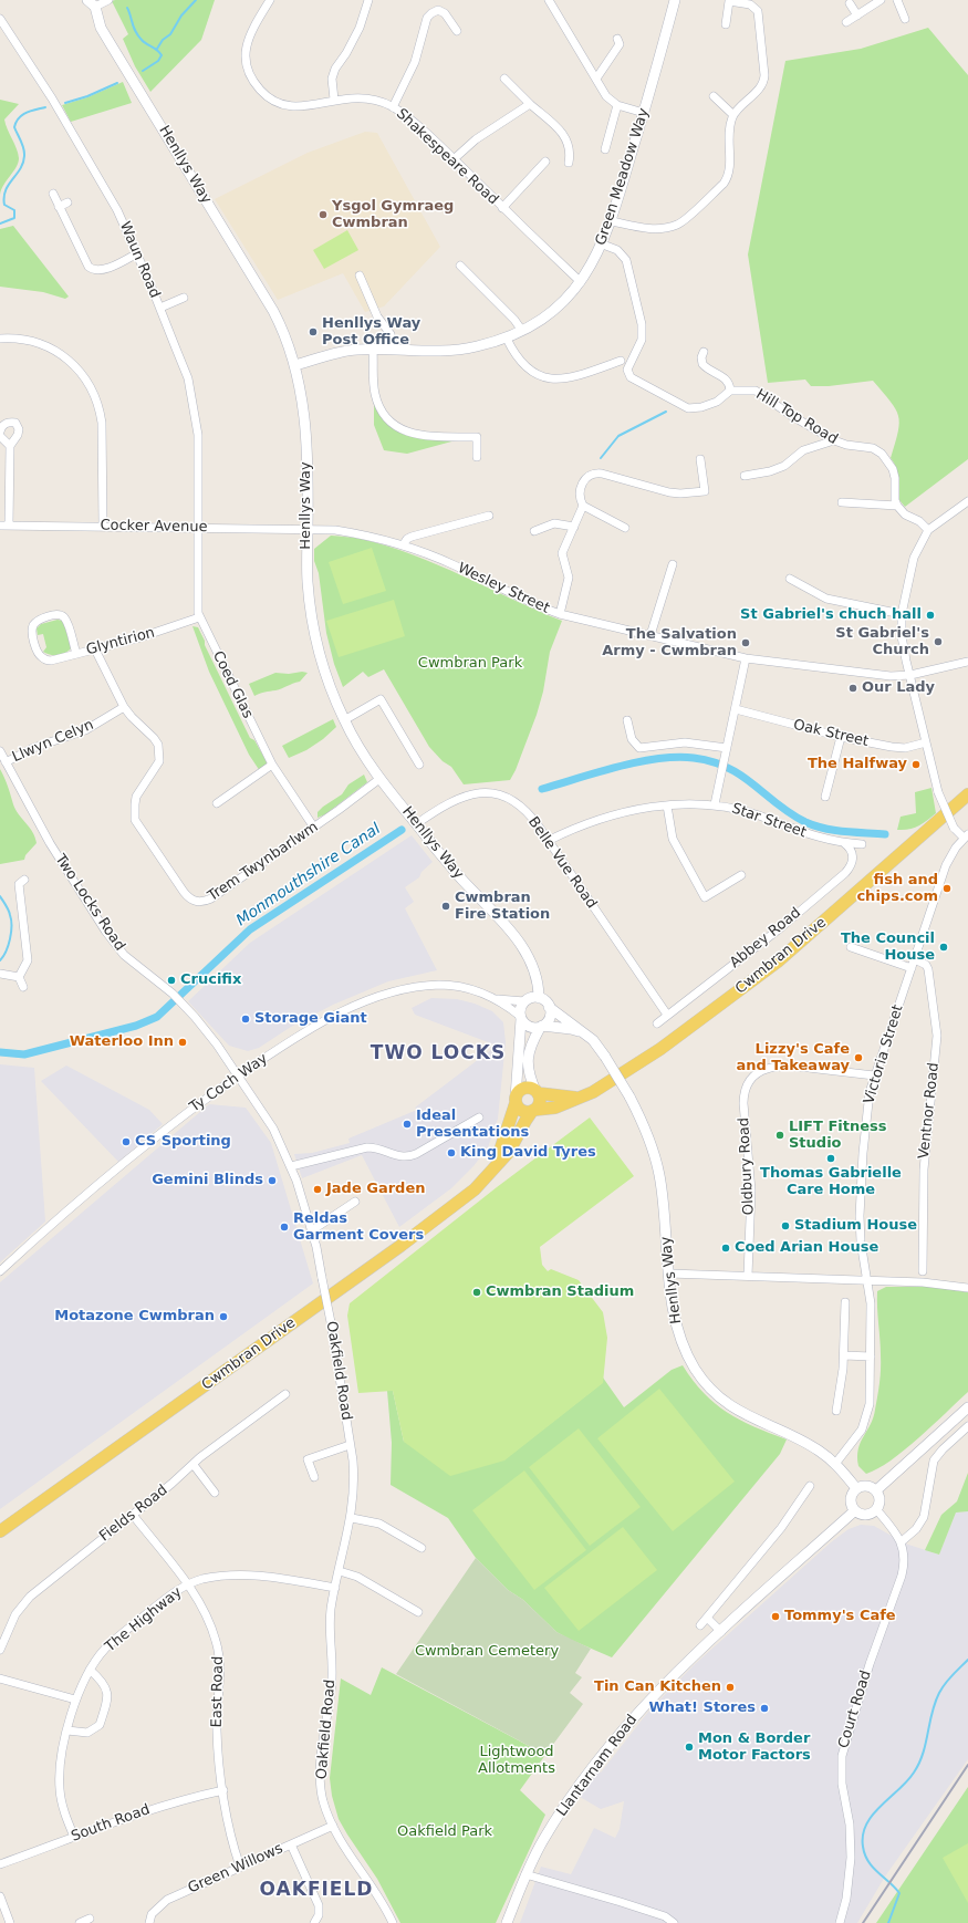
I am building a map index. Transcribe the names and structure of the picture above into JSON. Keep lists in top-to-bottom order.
{
  "streets": {
    "main road": ["Cwmbran Drive"],
    "street": [
      "Shakespeare Road",
      "Henllys Way",
      "Green Meadow Way",
      "Waun Road",
      "Hill Top Road",
      "Cocker Avenue",
      "Wesley Street",
      "Glyntirion",
      "Coed Glas",
      "Oak Street",
      "Llwyn Celyn",
      "Star Street",
      "Trem Twynbarlwm",
      "Belle Vue Road",
      "Two Locks Road",
      "Abbey Road",
      "Victoria Street",
      "Ty Coch Way",
      "Ventnor Road",
      "Oldbury Road",
      "Oakfield Road",
      "Fields Road",
      "The Highway",
      "East Road",
      "Court Road",
      "Llantarnam Road",
      "South Road",
      "Green Willows"
    ]
  },
  "crossings": [
    ["Shakespeare Road", "Green Meadow Way"],
    ["Henllys Way", "Green Meadow Way"],
    ["Henllys Way", "Cocker Avenue"],
    ["Henllys Way", "Wesley Street"],
    ["Henllys Way", "Trem Twynbarlwm"],
    ["Henllys Way", "Belle Vue Road"],
    ["Henllys Way", "Victoria Street"],
    ["Henllys Way", "Ty Coch Way"],
    ["Henllys Way", "Court Road"],
    ["Henllys Way", "Llantarnam Road"],
    ["Waun Road", "Cocker Avenue"],
    ["Waun Road", "Coed Glas"],
    ["Cocker Avenue", "Wesley Street"],
    ["Cocker Avenue", "Coed Glas"],
    ["Glyntirion", "Coed Glas"],
    ["Glyntirion", "Trem Twynbarlwm"],
    ["Coed Glas", "Trem Twynbarlwm"],
    ["Llwyn Celyn", "Trem Twynbarlwm"],
    ["Llwyn Celyn", "Two Locks Road"],
    ["Star Street", "Belle Vue Road"],
    ["Star Street", "Abbey Road"],
    ["Belle Vue Road", "Abbey Road"],
    ["Two Locks Road", "Ty Coch Way"],
    ["Two Locks Road", "Oakfield Road"],
    ["Victoria Street", "Ventnor Road"],
    ["Victoria Street", "Oldbury Road"],
    ["Oakfield Road", "The Highway"],
    ["Oakfield Road", "Green Willows"],
    ["Fields Road", "East Road"],
    ["The Highway", "East Road"],
    ["The Highway", "South Road"],
    ["East Road", "South Road"],
    ["East Road", "Green Willows"],
    ["Court Road", "Llantarnam Road"]
  ],
  "districts": ["TWO LOCKS", "OAKFIELD"],
  "water": ["Monmouthshire Canal"],
  "parks": [
    "Cwmbran Park",
    "Cwmbran Cemetery",
    "Lightwood Allotments",
    "Oakfield Park"
  ],
  "places": [
    "Ysgol Gymraeg Cwmbran",
    "Henllys Way Post Office",
    "St Gabriel's chuch hall",
    "St Gabriel's Church",
    "The Salvation Army - Cwmbran",
    "Our Lady",
    "The Halfway",
    "fish and chips.com",
    "Cwmbran Fire Station",
    "The Council House",
    "Crucifix",
    "Storage Giant",
    "Waterloo Inn",
    "Lizzy's Cafe and Takeaway",
    "Ideal Presentations",
    "LIFT Fitness Studio",
    "CS Sporting",
    "King David Tyres",
    "Thomas Gabrielle Care Home",
    "Gemini Blinds",
    "Jade Garden",
    "Stadium House",
    "Reldas Garment Covers",
    "Coed Arian House",
    "Cwmbran Stadium",
    "Motazone Cwmbran",
    "Tommy's Cafe",
    "Tin Can Kitchen",
    "What! Stores",
    "Mon & Border Motor Factors"
  ]
}
